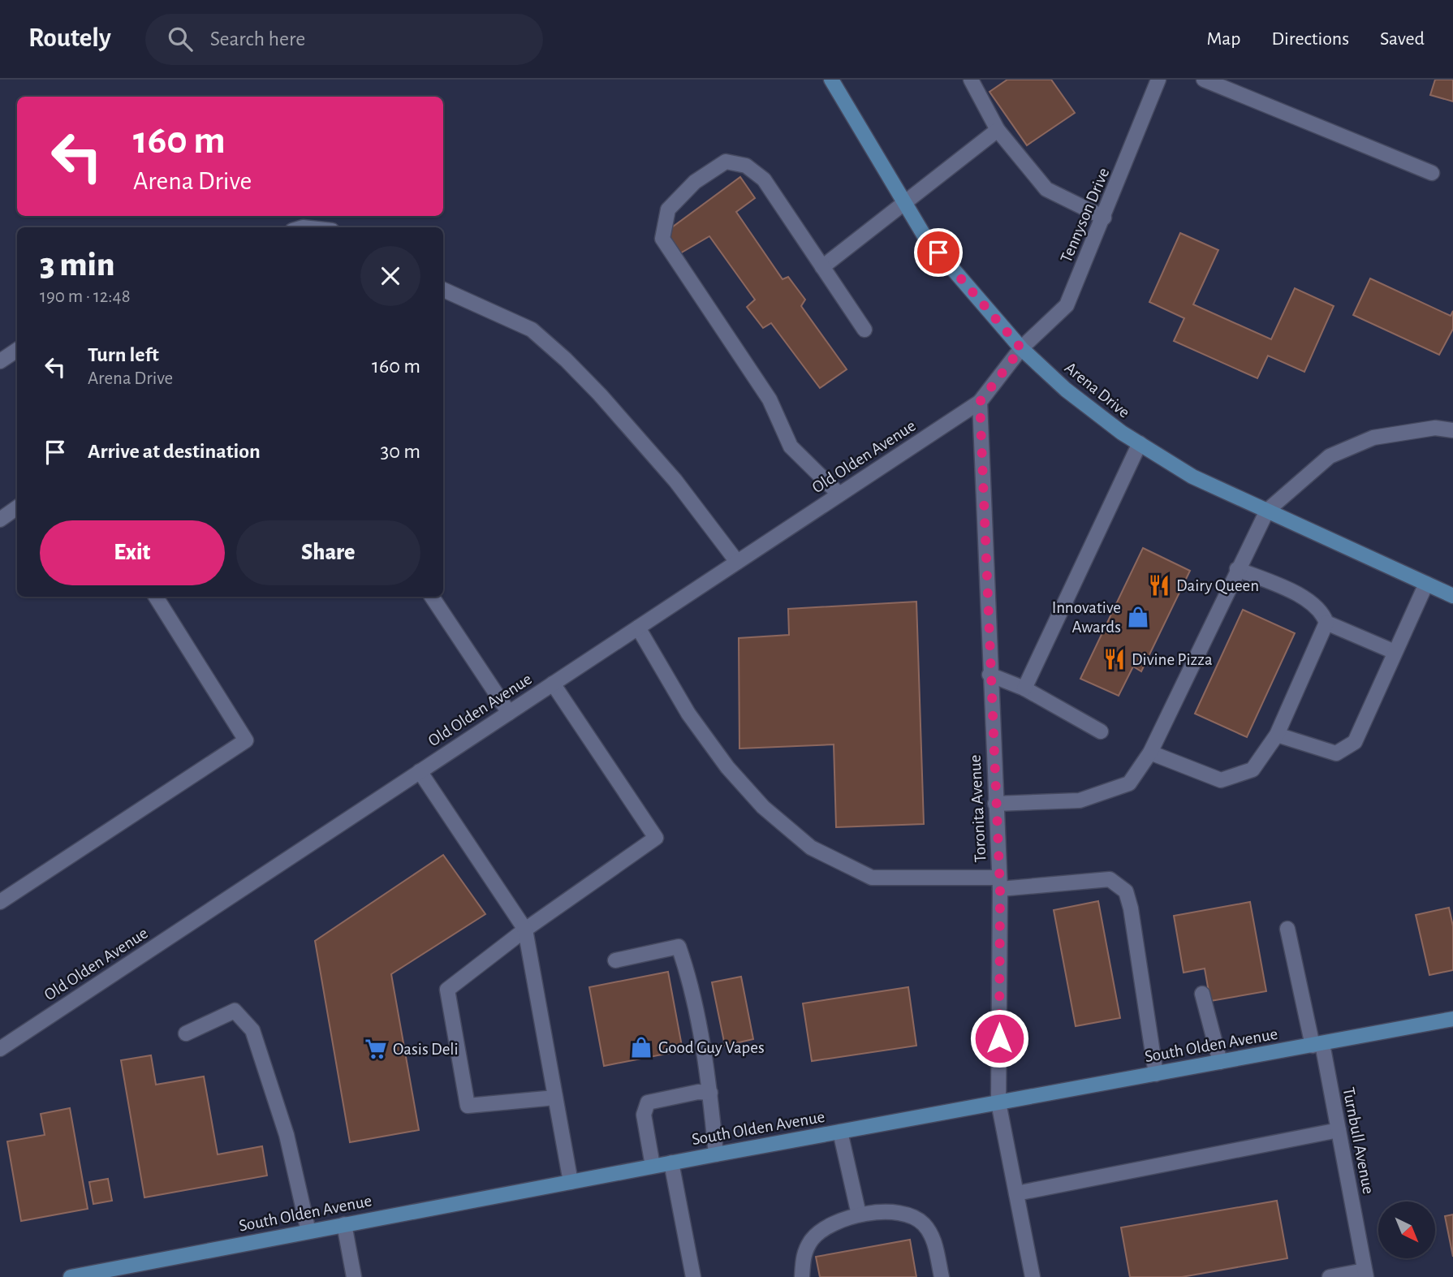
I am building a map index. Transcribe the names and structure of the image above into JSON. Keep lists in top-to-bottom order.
{
  "streets": {
    "main road": ["Arena Drive", "South Olden Avenue"],
    "street": [
      "Tennyson Drive",
      "Old Olden Avenue",
      "Toronita Avenue",
      "Turnbull Avenue"
    ]
  },
  "crossings": [
    ["Tennyson Drive", "Arena Drive"],
    ["Old Olden Avenue", "Toronita Avenue"],
    ["Toronita Avenue", "South Olden Avenue"],
    ["South Olden Avenue", "Turnbull Avenue"]
  ],
  "places": {
    "restaurant": ["Dairy Queen", "Divine Pizza"],
    "shop": ["Innovative Awards", "Good Guy Vapes"],
    "supermarket": ["Oasis Deli"]
  },
  "north": "bottom right",
  "page": {
    "header": "Routely",
    "search": "Search here",
    "nav": ["Map", "Directions", "Saved"],
    "turn": ["160 m", "Arena Drive"],
    "heading": ["3 min", "190 m · 12:48"],
    "list": [
      {
        "name": "Turn left",
        "note": "Arena Drive",
        "value": "160 m"
      },
      {
        "name": "Arrive at destination",
        "value": "30 m"
      }
    ],
    "buttons": ["Exit", "Share"]
  }
}
